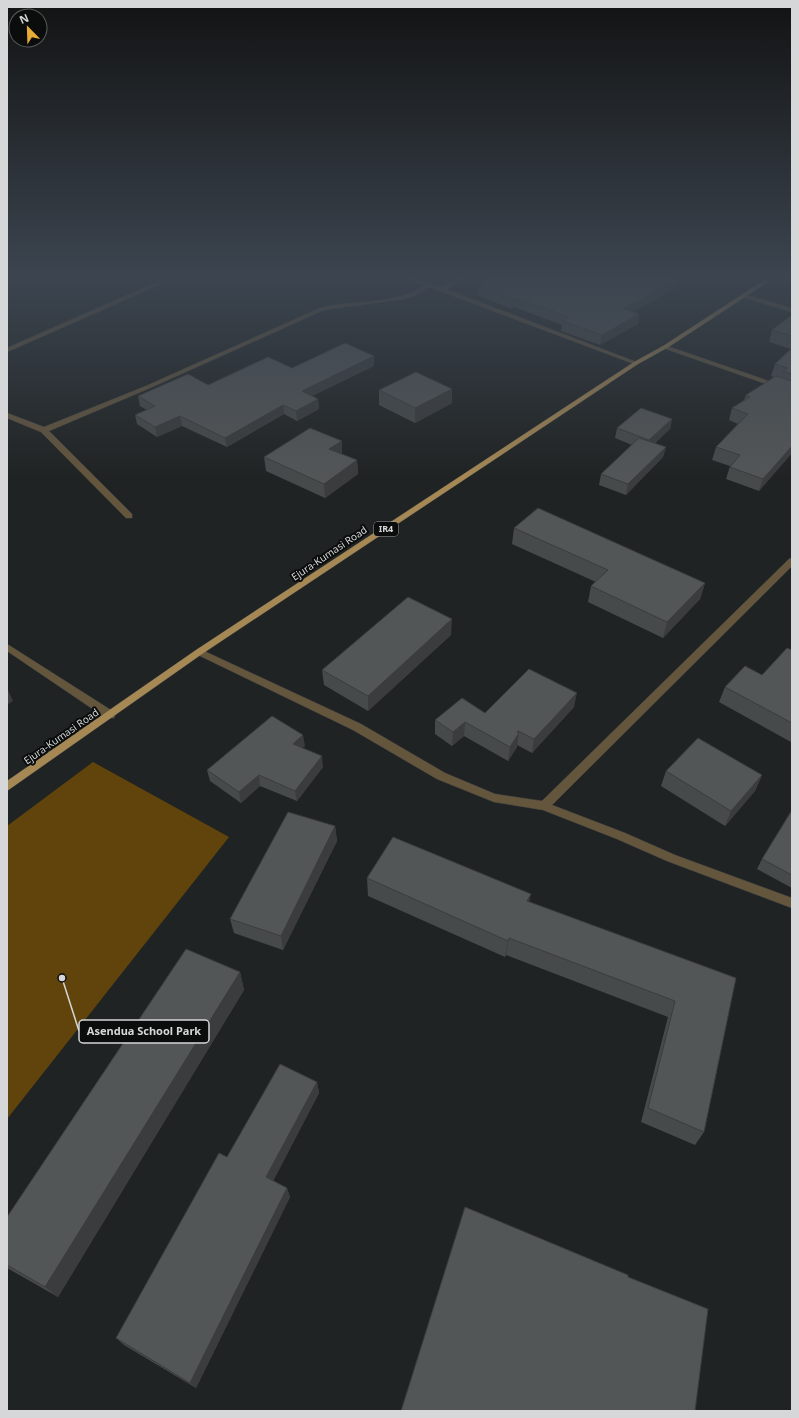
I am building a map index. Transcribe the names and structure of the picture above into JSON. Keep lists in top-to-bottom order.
{
  "streets": {
    "main road": ["IR4", "Ejura-Kumasi Road"]
  },
  "places": ["Asendua School Park"],
  "north": "top left"
}
